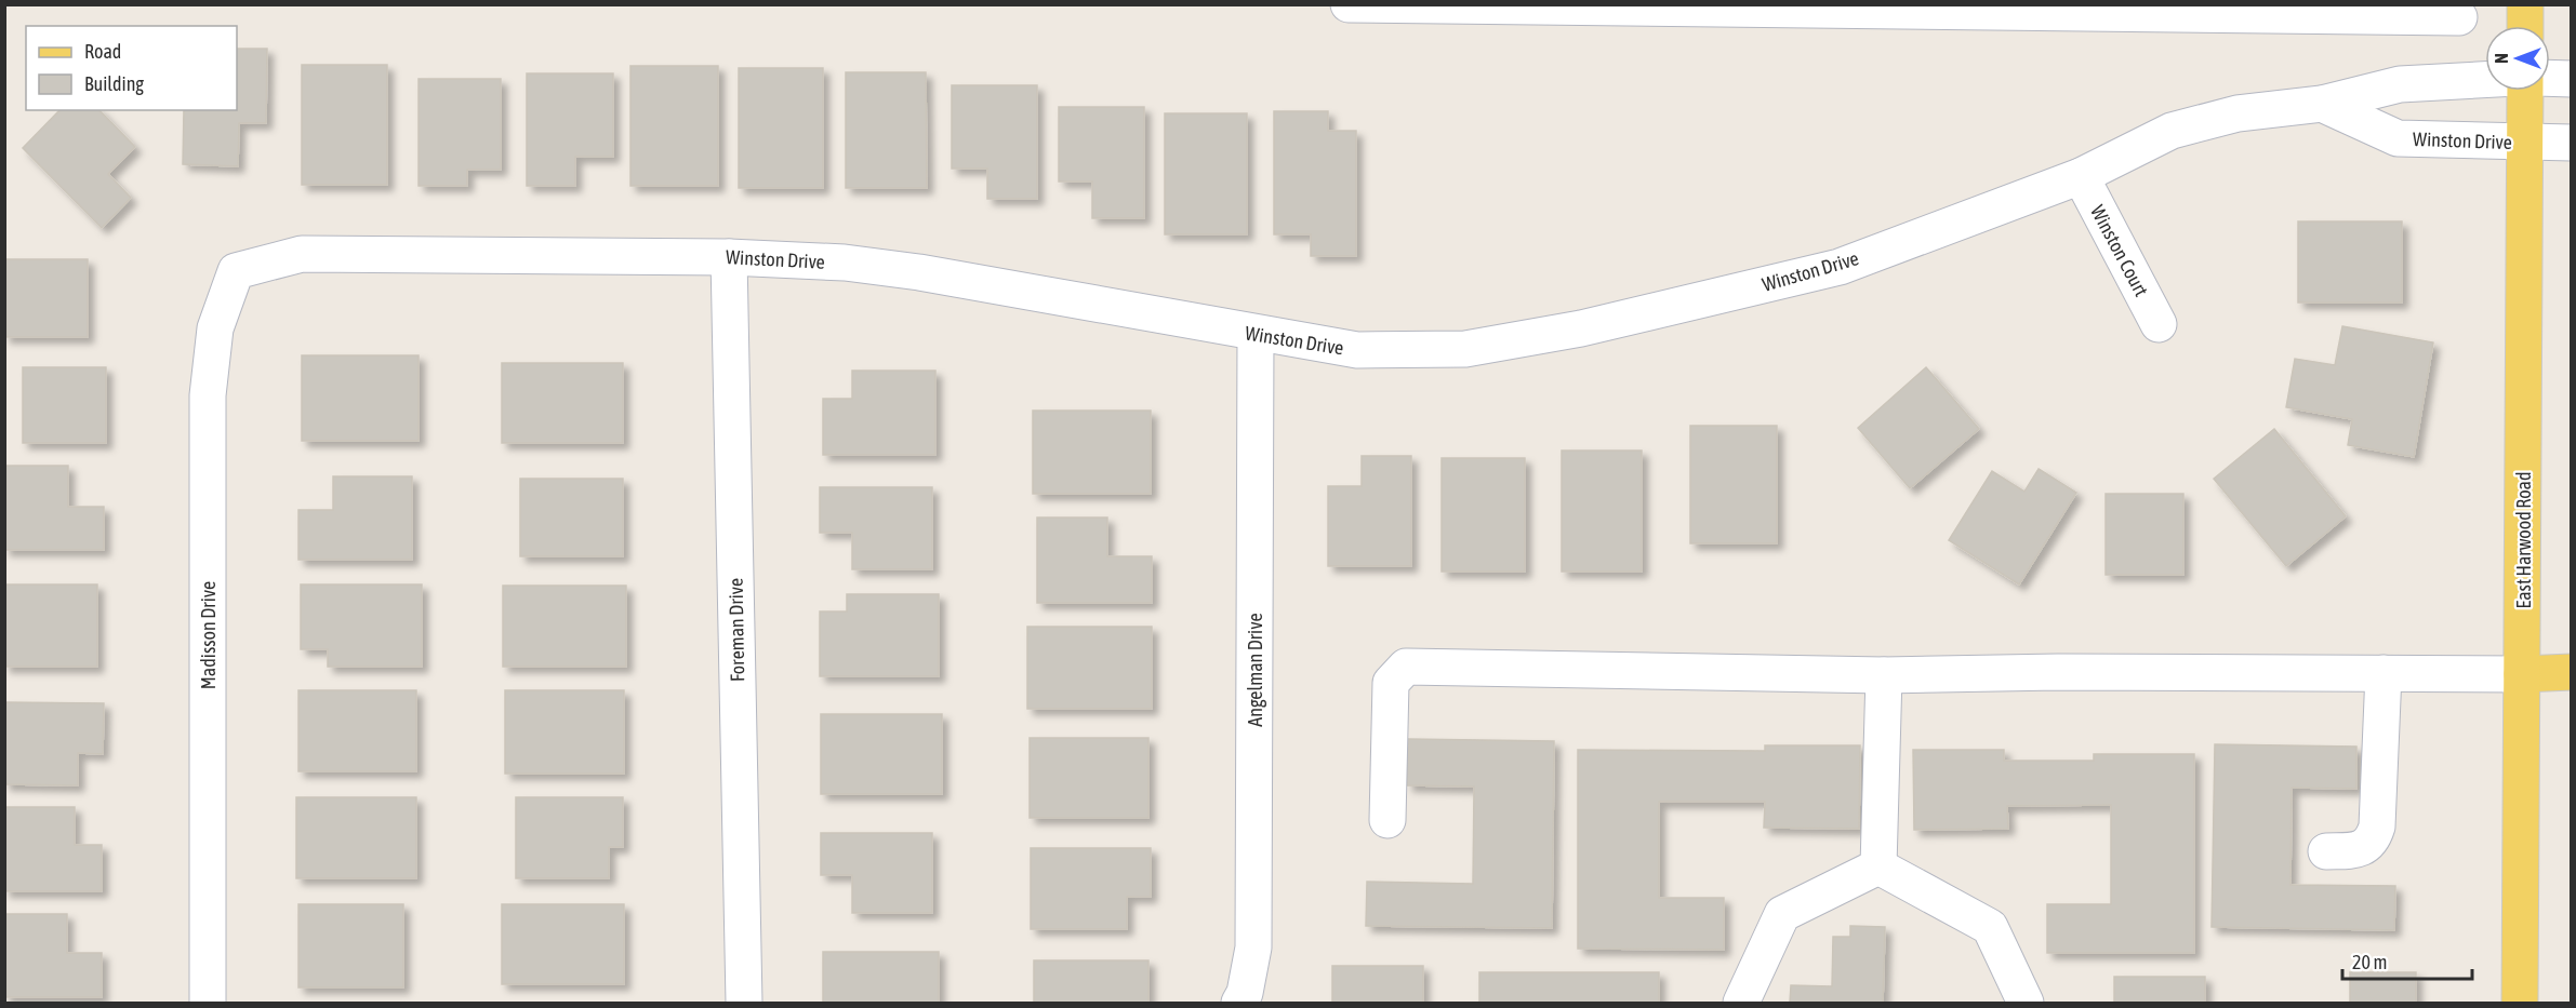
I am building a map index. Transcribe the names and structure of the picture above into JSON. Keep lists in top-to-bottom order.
{
  "streets": {
    "main road": ["East Harwood Road"],
    "street": [
      "Winston Drive",
      "Winston Court",
      "Foreman Drive",
      "Madisson Drive",
      "Angelman Drive"
    ]
  },
  "crossings": [
    ["Winston Drive", "Winston Court"],
    ["Winston Drive", "East Harwood Road"],
    ["Winston Drive", "Foreman Drive"],
    ["Winston Drive", "Madisson Drive"],
    ["Winston Drive", "Angelman Drive"]
  ],
  "legend": ["Road", "Building"],
  "scale_bar": "20 m",
  "north": "left"
}
